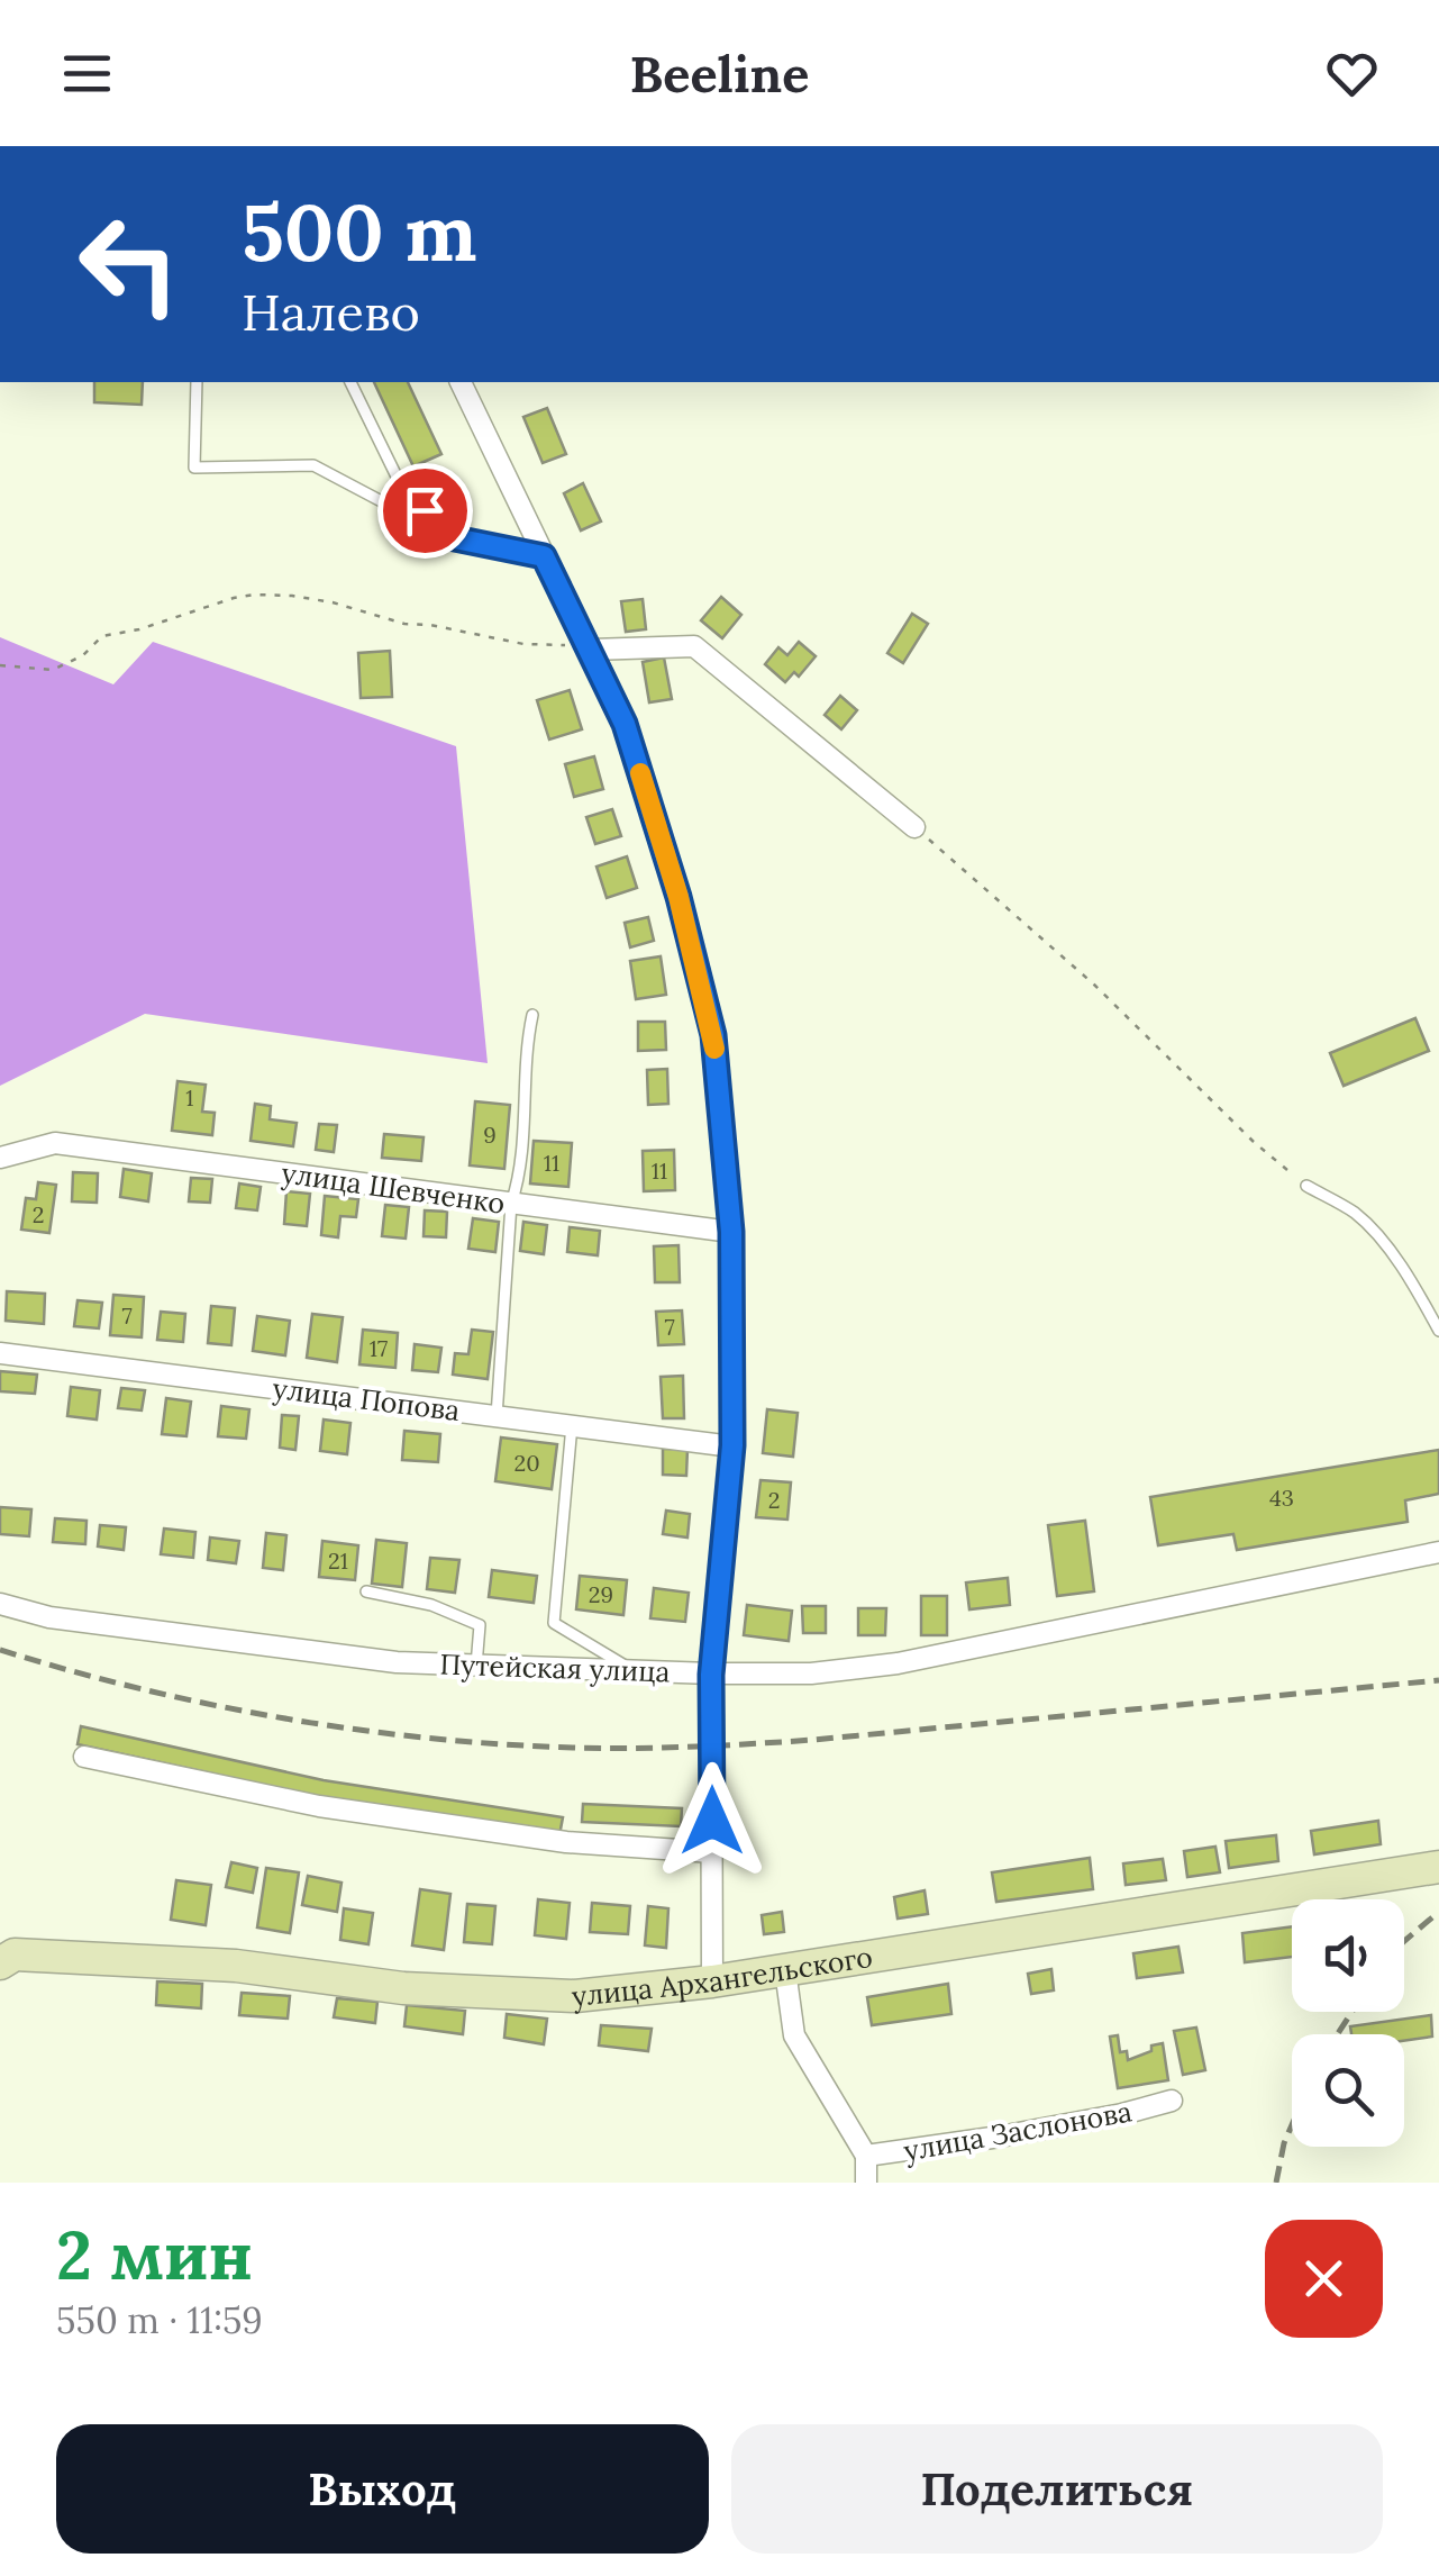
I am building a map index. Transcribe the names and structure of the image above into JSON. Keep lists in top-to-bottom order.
{
  "streets": {
    "street": [
      "улица Шевченко",
      "улица Попова",
      "Путейская улица",
      "улица Архангельского",
      "улица Заслонова"
    ]
  },
  "crossings": [
    ["улица Архангельского", "улица Заслонова"]
  ],
  "house_numbers": [
    "1",
    "9",
    "11",
    "11",
    "2",
    "7",
    "7",
    "17",
    "20",
    "43",
    "2",
    "21",
    "29"
  ],
  "page": {
    "header": "Beeline",
    "turn": ["500 m", "Налево"],
    "heading": ["2 мин", "550 m · 11:59"],
    "buttons": ["Выход", "Поделиться"]
  }
}
